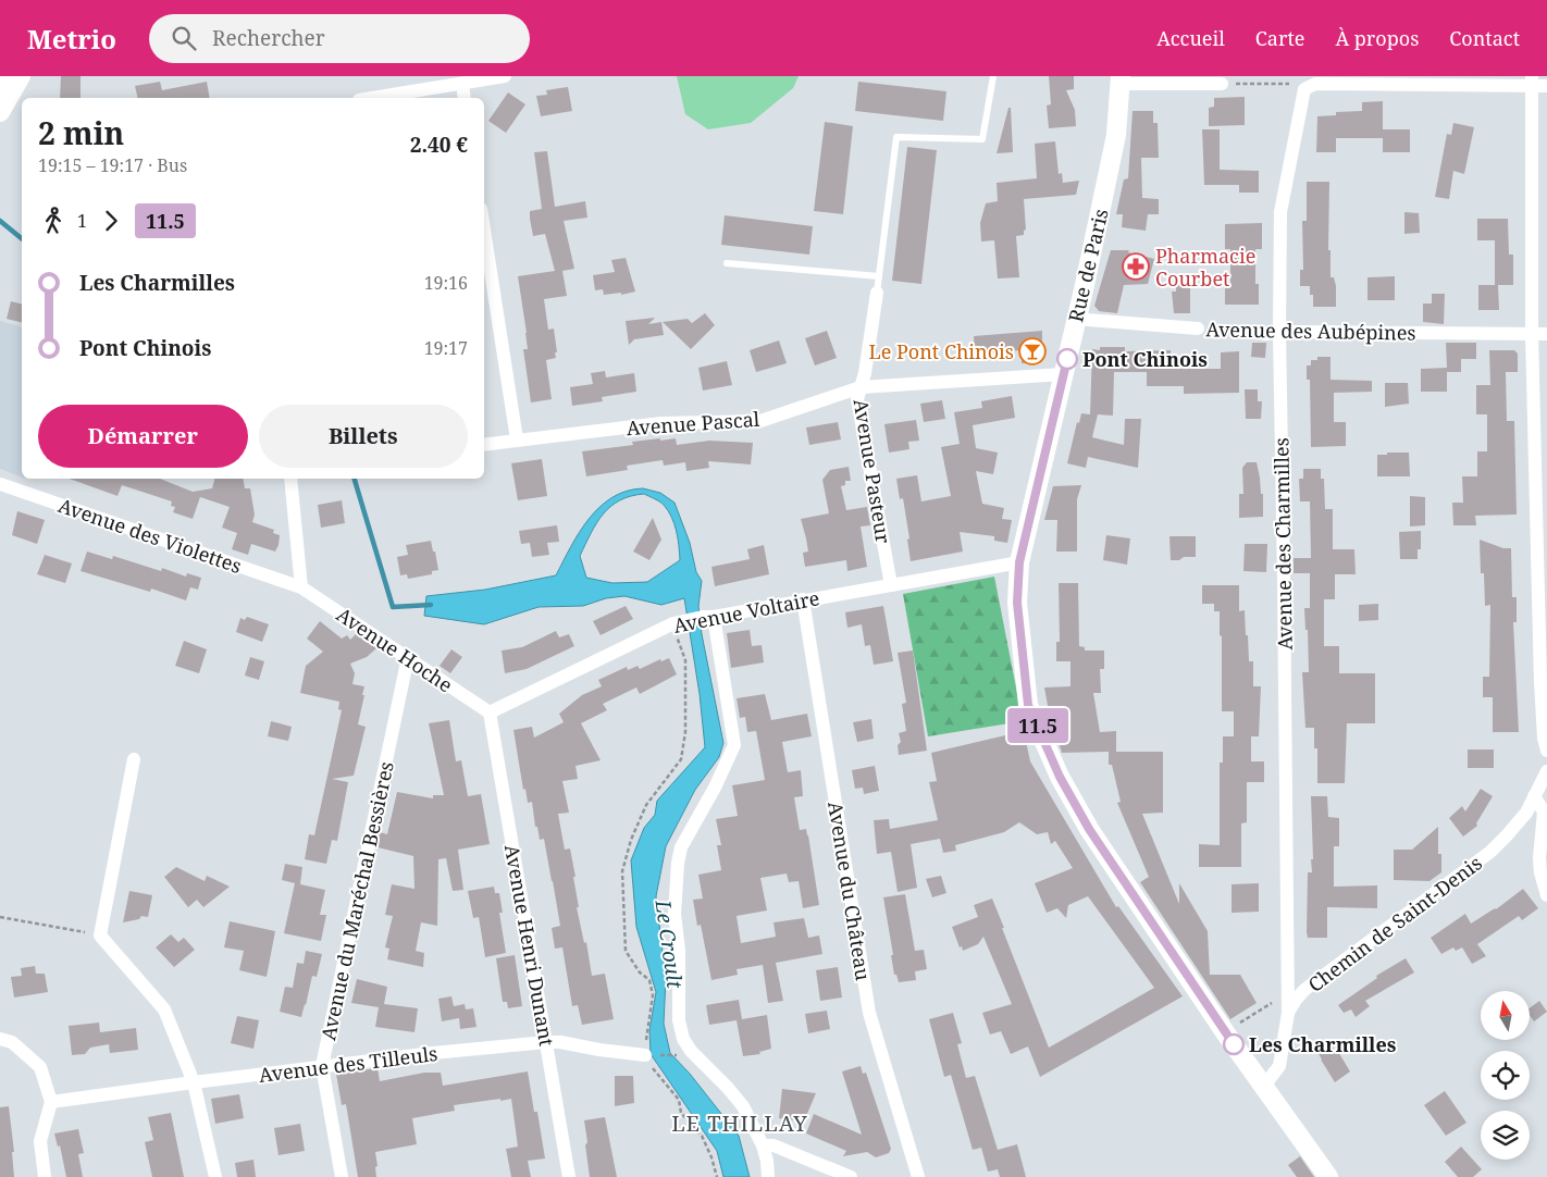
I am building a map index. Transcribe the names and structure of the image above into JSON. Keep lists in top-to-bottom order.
{
  "streets": {
    "street": [
      "Rue de Paris",
      "Avenue des Aubépines",
      "Avenue Pascal",
      "Avenue Pasteur",
      "Avenue des Violettes",
      "Avenue des Charmilles",
      "Avenue Voltaire",
      "Avenue Hoche",
      "Avenue du Château",
      "Avenue du Maréchal Bessières",
      "Chemin de Saint-Denis",
      "Avenue Henri Dunant",
      "Avenue des Tilleuls"
    ]
  },
  "crossings": [
    ["Rue de Paris", "Avenue des Aubépines"],
    ["Rue de Paris", "Avenue Pascal"],
    ["Rue de Paris", "Avenue Voltaire"],
    ["Rue de Paris", "Chemin de Saint-Denis"],
    ["Avenue des Aubépines", "Avenue des Charmilles"],
    ["Avenue Pascal", "Avenue Pasteur"],
    ["Avenue Pasteur", "Avenue Voltaire"],
    ["Avenue des Violettes", "Avenue Hoche"],
    ["Avenue des Charmilles", "Chemin de Saint-Denis"],
    ["Avenue Voltaire", "Avenue Hoche"],
    ["Avenue Voltaire", "Avenue du Château"],
    ["Avenue Voltaire", "Avenue Henri Dunant"],
    ["Avenue Hoche", "Avenue du Maréchal Bessières"],
    ["Avenue Hoche", "Avenue Henri Dunant"],
    ["Avenue du Maréchal Bessières", "Avenue des Tilleuls"],
    ["Avenue Henri Dunant", "Avenue des Tilleuls"]
  ],
  "districts": ["LE THILLAY"],
  "water": ["Le Croult"],
  "places": {
    "pharmacy": ["Pharmacie Courbet"],
    "bar": ["Le Pont Chinois"],
    "other": ["Pont Chinois", "Les Charmilles"]
  },
  "lines": ["bus line 11.5"],
  "north": "top",
  "page": {
    "header": "Metrio",
    "search": "Rechercher",
    "nav": [
      "Accueil",
      "Carte",
      "À propos",
      "Contact"
    ],
    "on_map": "11.5",
    "heading": ["2 min", "19:15 – 19:17 · Bus", "2.40 €"],
    "legs": ["1", "11.5"],
    "list": [
      {
        "name": "Les Charmilles",
        "value": "19:16"
      },
      {
        "name": "Pont Chinois",
        "value": "19:17"
      }
    ],
    "buttons": ["Démarrer", "Billets"]
  }
}
